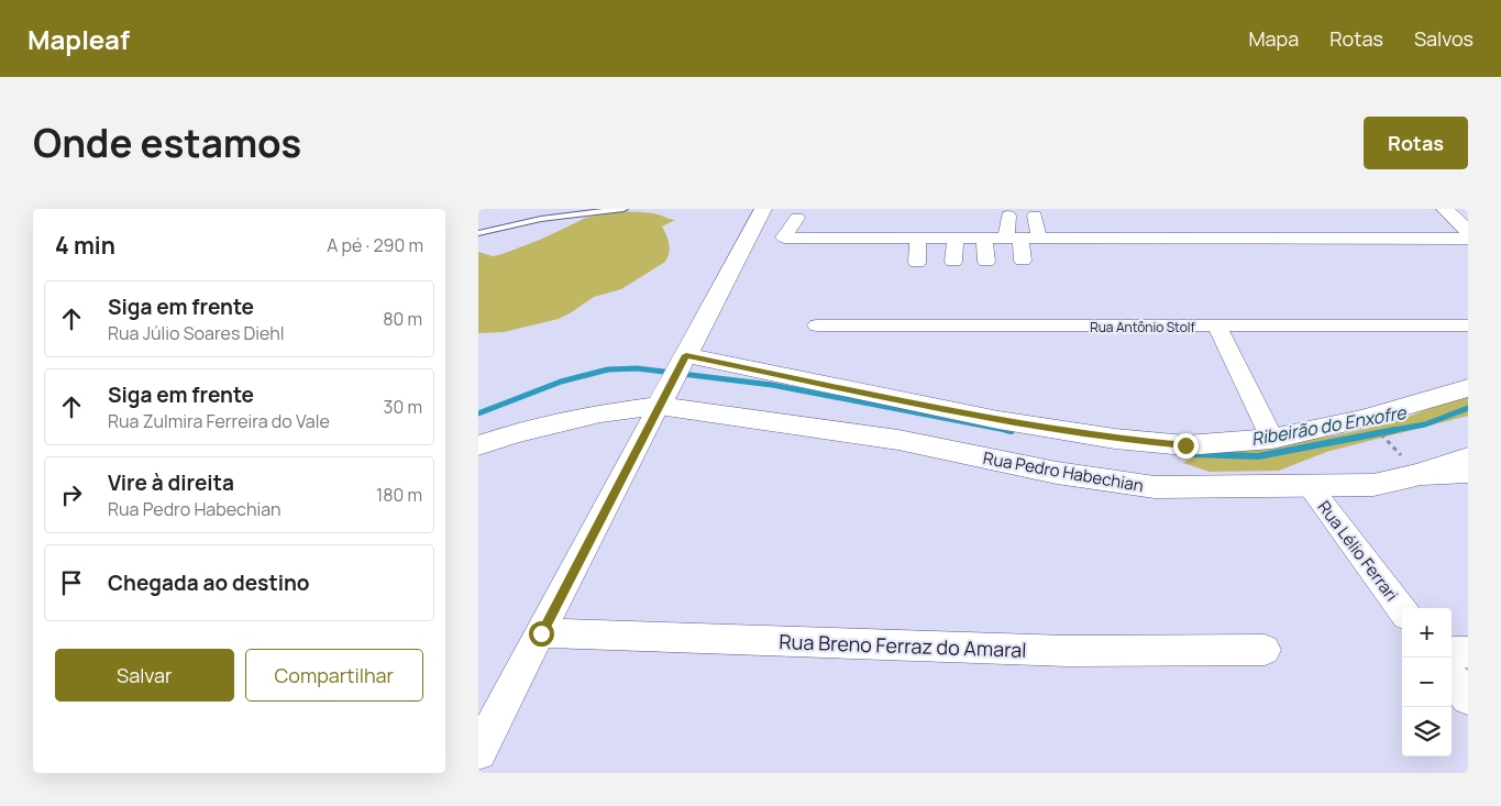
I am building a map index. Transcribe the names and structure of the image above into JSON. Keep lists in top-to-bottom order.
{
  "streets": {
    "street": [
      "Rua Antônio Stolf",
      "Rua Pedro Habechian",
      "Rua Lélio Ferrari",
      "Rua Breno Ferraz do Amaral"
    ]
  },
  "crossings": [
    ["Rua Pedro Habechian", "Rua Lélio Ferrari"]
  ],
  "water": ["Ribeirão do Enxofre"],
  "page": {
    "header": "Mapleaf",
    "nav": ["Mapa", "Rotas", "Salvos"],
    "title": "Onde estamos",
    "buttons": [
      "Rotas",
      ["Salvar", "Compartilhar"]
    ],
    "heading": ["4 min", "A pé · 290 m"],
    "list": [
      ["Siga em frente", "Rua Júlio Soares Diehl", "80 m"],
      ["Siga em frente", "Rua Zulmira Ferreira do Vale", "30 m"],
      ["Vire à direita", "Rua Pedro Habechian", "180 m"],
      "Chegada ao destino"
    ],
    "map_buttons": ["+", "−"]
  }
}
